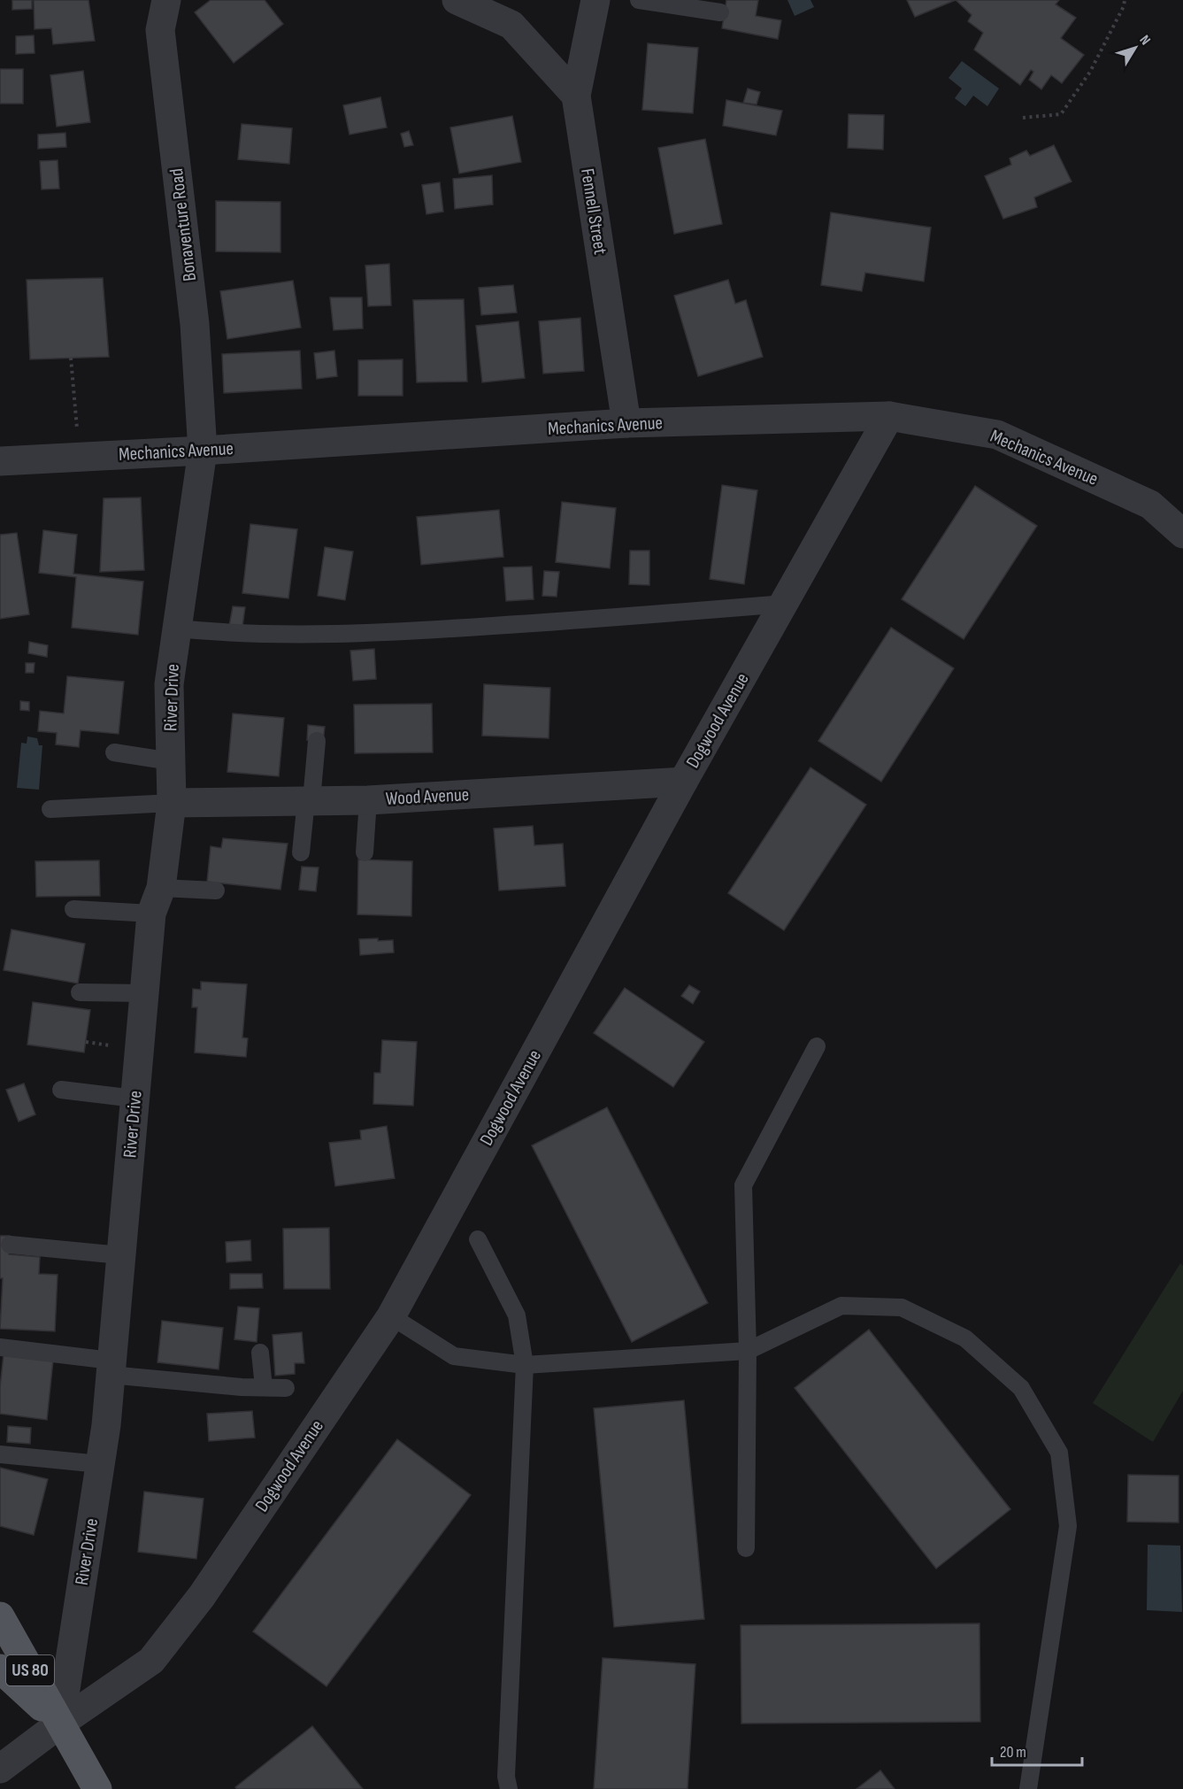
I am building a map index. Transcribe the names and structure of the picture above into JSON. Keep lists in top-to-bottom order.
{
  "streets": {
    "main road": ["US 80"],
    "street": [
      "Fennell Street",
      "Bonaventure Road",
      "Mechanics Avenue",
      "River Drive",
      "Dogwood Avenue",
      "Wood Avenue"
    ]
  },
  "crossings": [
    ["Fennell Street", "Mechanics Avenue"],
    ["Bonaventure Road", "Mechanics Avenue"],
    ["Bonaventure Road", "River Drive"],
    ["Mechanics Avenue", "River Drive"],
    ["Mechanics Avenue", "Dogwood Avenue"],
    ["River Drive", "Dogwood Avenue"],
    ["River Drive", "Wood Avenue"],
    ["River Drive", "US 80"],
    ["Dogwood Avenue", "Wood Avenue"],
    ["Dogwood Avenue", "US 80"]
  ],
  "scale_bar": "20 m",
  "north": "top right"
}
